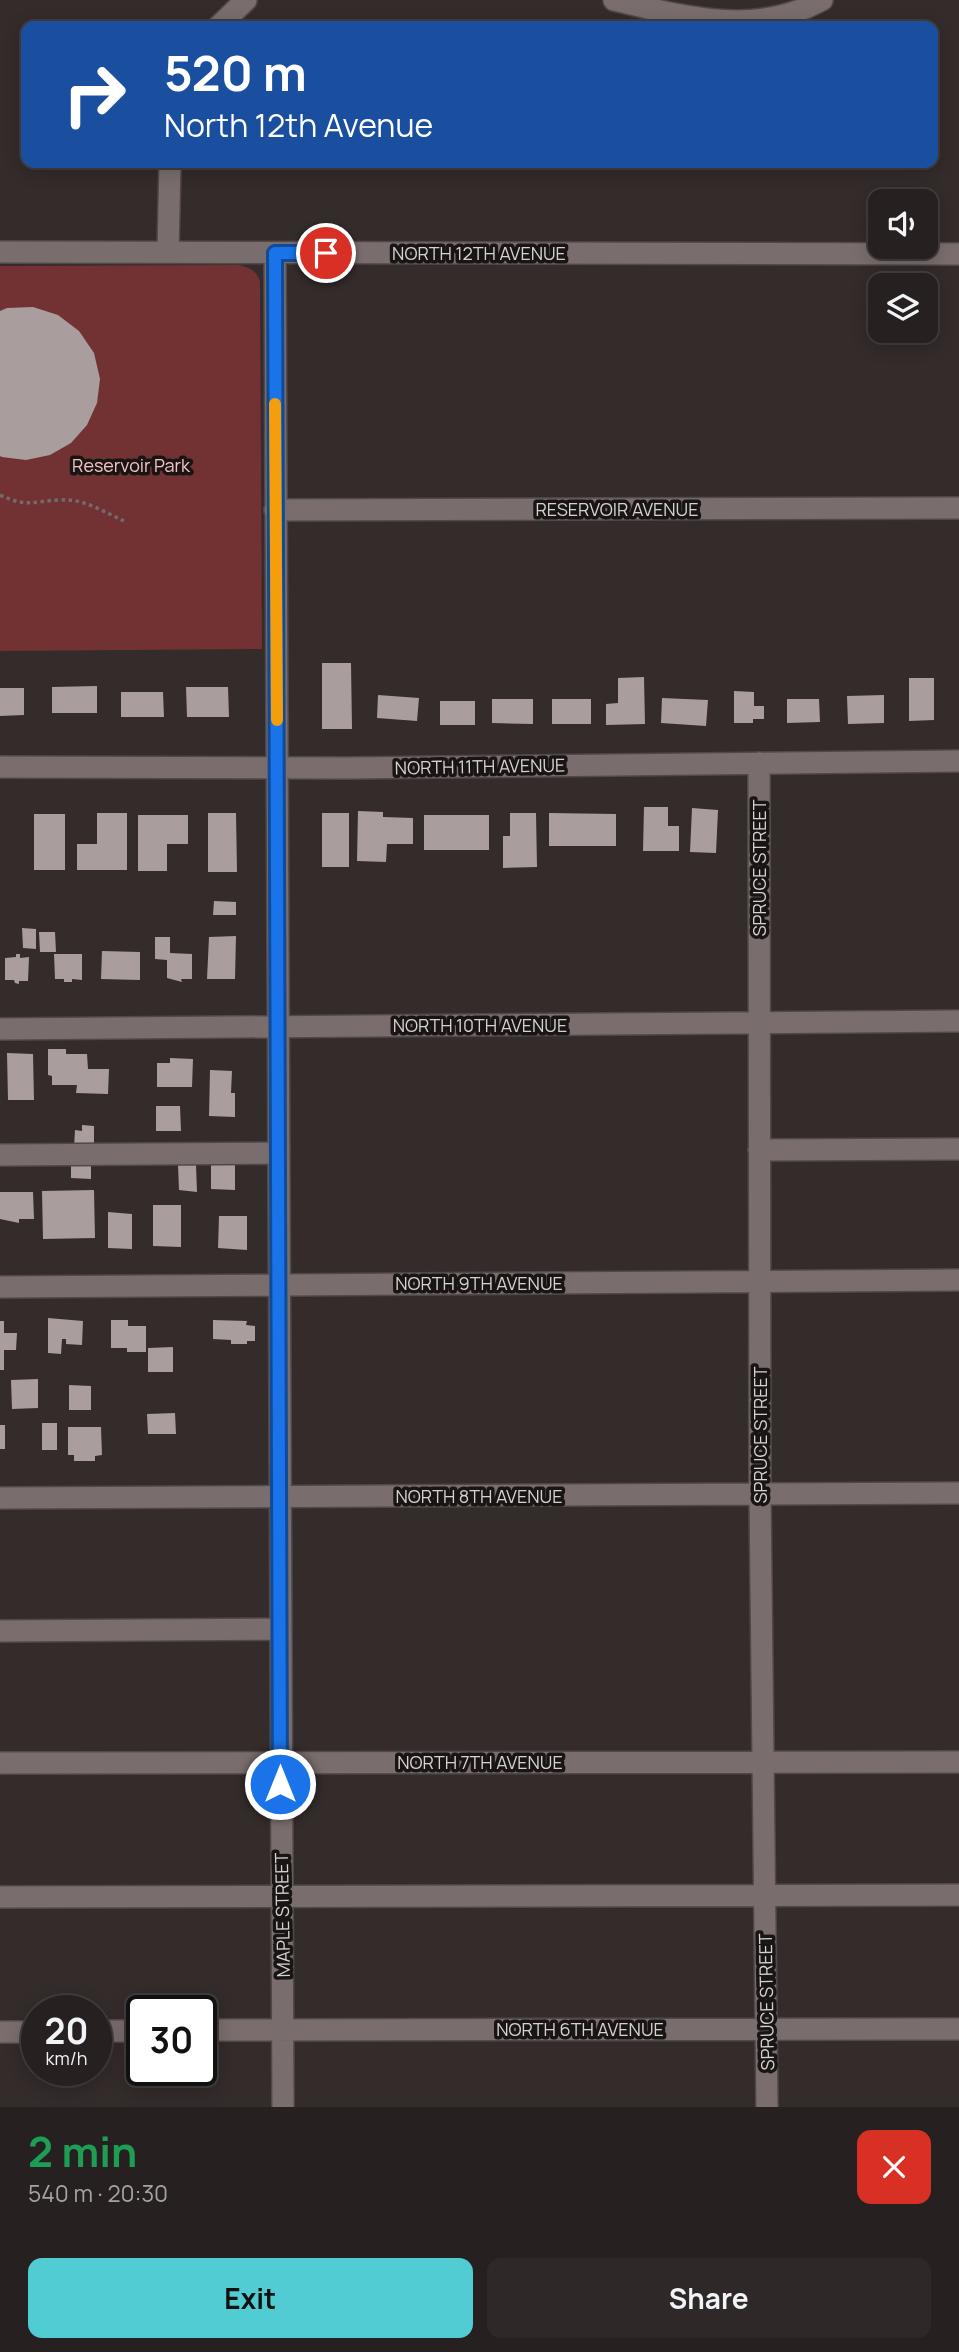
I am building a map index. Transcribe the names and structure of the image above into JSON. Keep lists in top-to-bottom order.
{
  "streets": {
    "street": [
      "NORTH 12TH AVENUE",
      "RESERVOIR AVENUE",
      "NORTH 11TH AVENUE",
      "SPRUCE STREET",
      "NORTH 10TH AVENUE",
      "NORTH 9TH AVENUE",
      "NORTH 8TH AVENUE",
      "NORTH 7TH AVENUE",
      "MAPLE STREET",
      "NORTH 6TH AVENUE"
    ]
  },
  "crossings": [
    ["NORTH 12TH AVENUE", "MAPLE STREET"],
    ["RESERVOIR AVENUE", "MAPLE STREET"],
    ["NORTH 11TH AVENUE", "SPRUCE STREET"],
    ["NORTH 11TH AVENUE", "MAPLE STREET"],
    ["SPRUCE STREET", "NORTH 10TH AVENUE"],
    ["SPRUCE STREET", "NORTH 9TH AVENUE"],
    ["SPRUCE STREET", "NORTH 8TH AVENUE"],
    ["SPRUCE STREET", "NORTH 7TH AVENUE"],
    ["SPRUCE STREET", "NORTH 6TH AVENUE"],
    ["NORTH 10TH AVENUE", "MAPLE STREET"],
    ["NORTH 9TH AVENUE", "MAPLE STREET"],
    ["NORTH 8TH AVENUE", "MAPLE STREET"],
    ["NORTH 7TH AVENUE", "MAPLE STREET"],
    ["MAPLE STREET", "NORTH 6TH AVENUE"]
  ],
  "parks": ["Reservoir Park"],
  "page": {
    "turn": ["520 m", "North 12th Avenue"],
    "speed": "20 km/h",
    "limit": "30",
    "heading": ["2 min", "540 m · 20:30"],
    "buttons": ["Exit", "Share"]
  }
}
